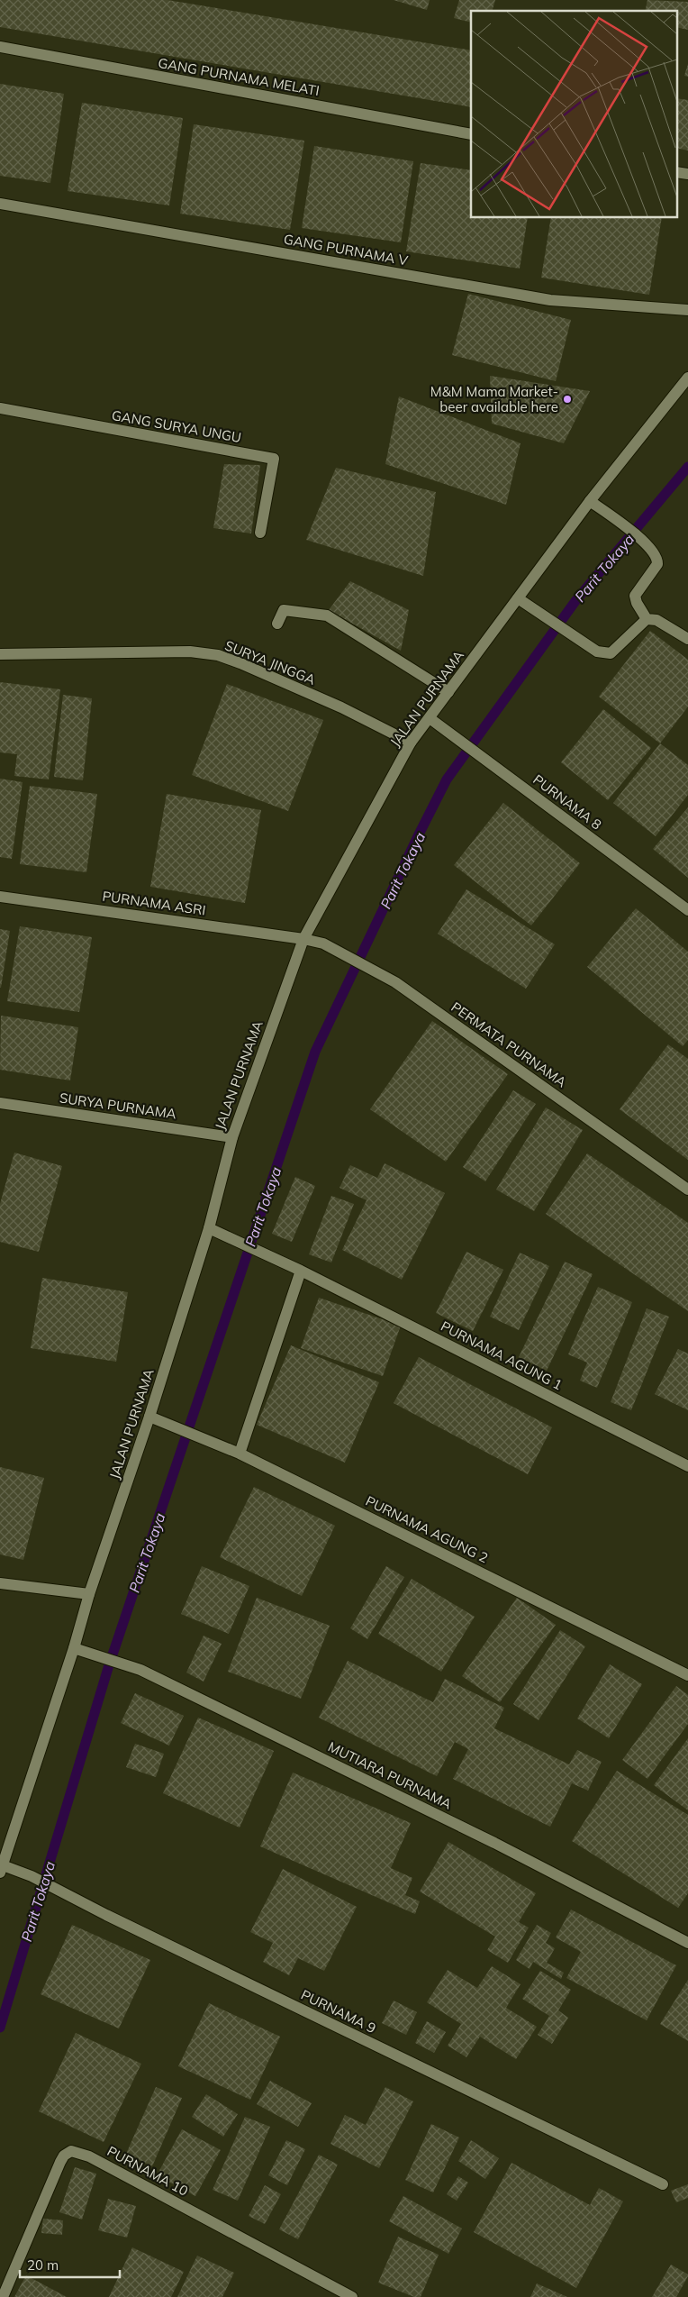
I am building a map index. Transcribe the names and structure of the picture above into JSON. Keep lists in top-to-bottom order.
{
  "streets": {
    "street": [
      "GANG PURNAMA MELATI",
      "GANG PURNAMA V",
      "GANG SURYA UNGU",
      "SURYA JINGGA",
      "JALAN PURNAMA",
      "PURNAMA 8",
      "PURNAMA ASRI",
      "PERMATA PURNAMA",
      "SURYA PURNAMA",
      "PURNAMA AGUNG 1",
      "PURNAMA AGUNG 2",
      "MUTIARA PURNAMA",
      "PURNAMA 9",
      "PURNAMA 10"
    ]
  },
  "crossings": [
    ["SURYA JINGGA", "JALAN PURNAMA"],
    ["JALAN PURNAMA", "PURNAMA 8"],
    ["JALAN PURNAMA", "PURNAMA ASRI"],
    ["JALAN PURNAMA", "PERMATA PURNAMA"],
    ["JALAN PURNAMA", "SURYA PURNAMA"],
    ["JALAN PURNAMA", "PURNAMA AGUNG 1"],
    ["JALAN PURNAMA", "PURNAMA AGUNG 2"],
    ["JALAN PURNAMA", "MUTIARA PURNAMA"],
    ["JALAN PURNAMA", "PURNAMA 9"],
    ["PURNAMA ASRI", "PERMATA PURNAMA"]
  ],
  "water": ["Parit Tokaya"],
  "places": ["M&M Mama Market- beer available here"],
  "scale_bar": "20 m"
}
